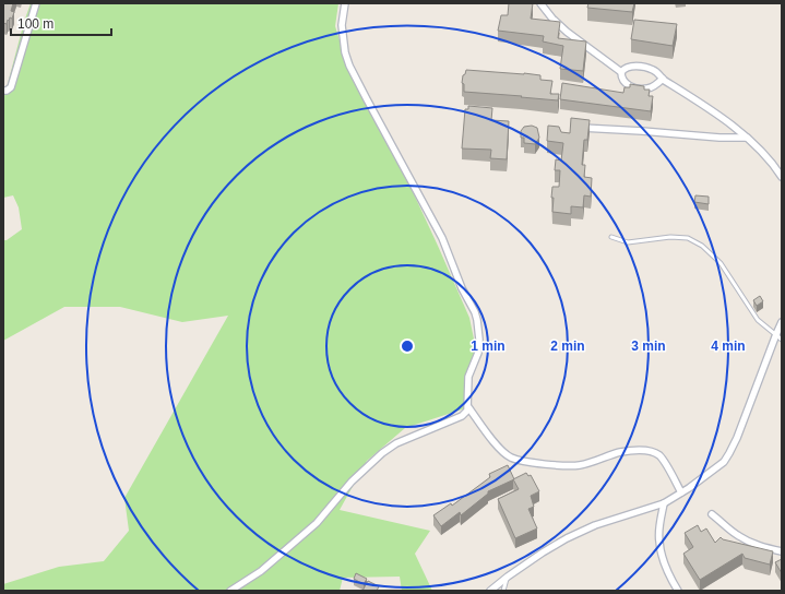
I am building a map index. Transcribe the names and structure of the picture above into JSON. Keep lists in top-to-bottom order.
{
  "scale_bar": "100 m",
  "rings": [
    "1 min",
    "2 min",
    "3 min",
    "4 min"
  ]
}
